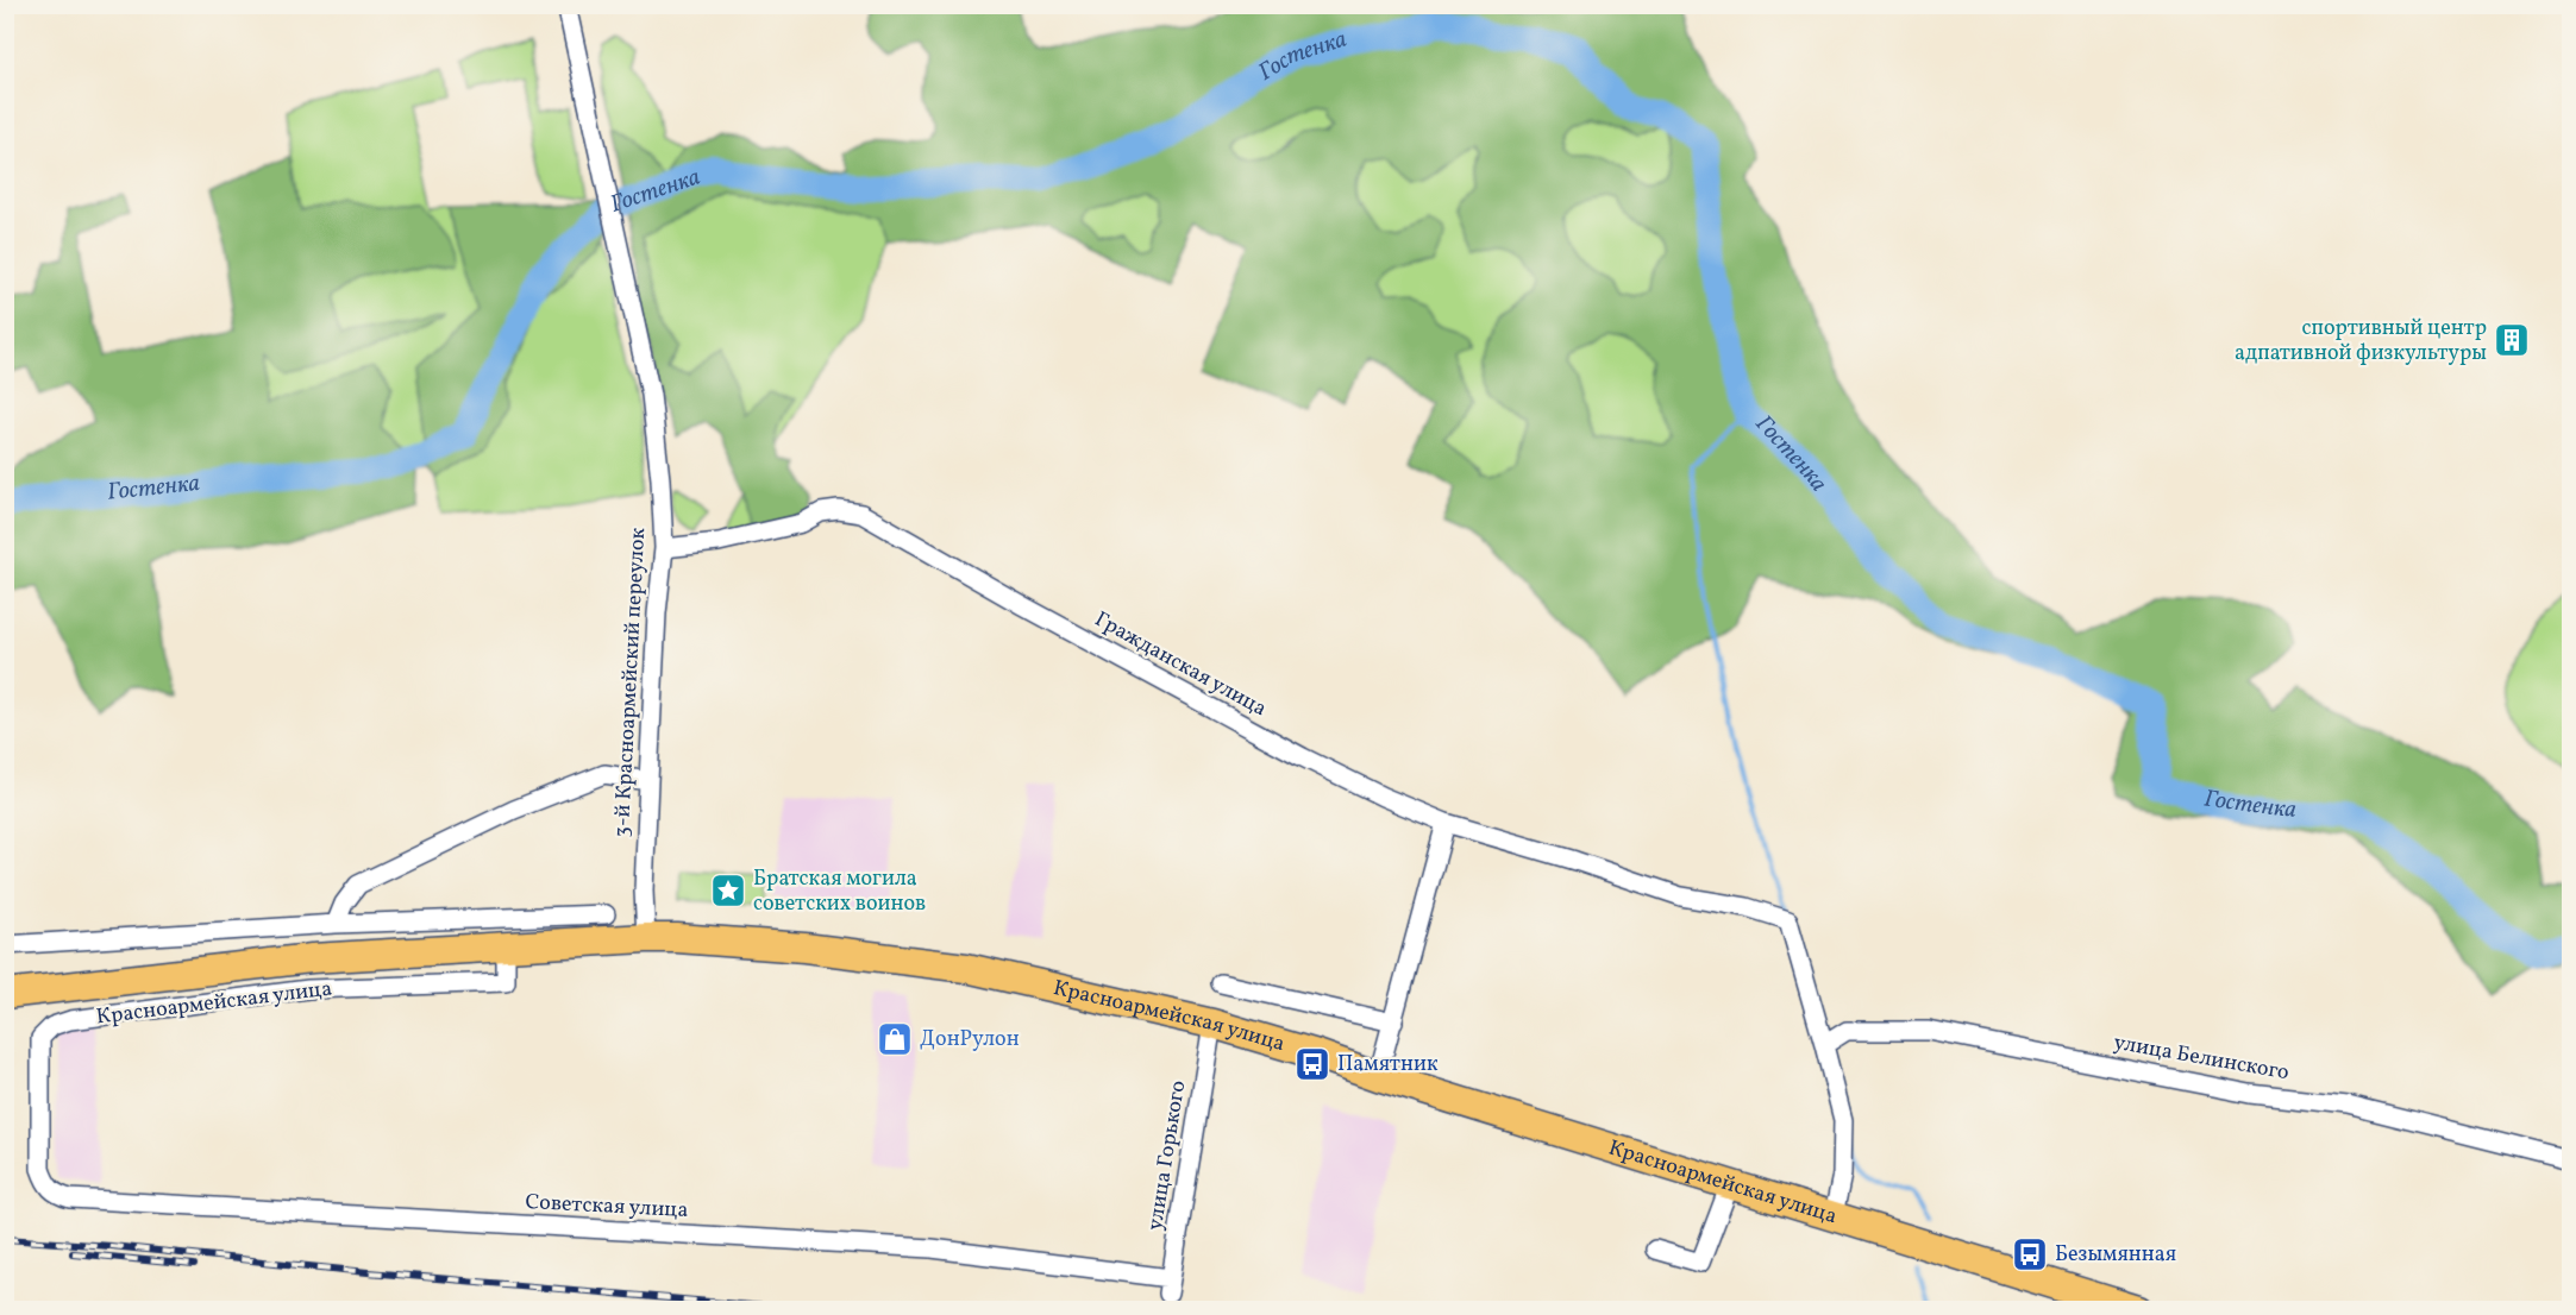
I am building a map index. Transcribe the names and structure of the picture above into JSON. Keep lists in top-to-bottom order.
{
  "streets": {
    "main road": ["Красноармейская улица"],
    "street": [
      "Гражданская улица",
      "3-й Красноармейский переулок",
      "улица Белинского",
      "улица Горького",
      "Советская улица"
    ]
  },
  "crossings": [
    ["Гражданская улица", "3-й Красноармейский переулок"],
    ["Гражданская улица", "улица Белинского"],
    ["3-й Красноармейский переулок", "Красноармейская улица"],
    ["Красноармейская улица", "улица Горького"],
    ["Красноармейская улица", "Советская улица"],
    ["улица Горького", "Советская улица"]
  ],
  "water": ["Гостенка"],
  "places": {
    "building": ["спортивный центр адпативной физкультуры"],
    "place": ["Братская могила советских воинов"],
    "shop": ["ДонРулон"],
    "bus stop": ["Памятник", "Безымянная"]
  }
}
